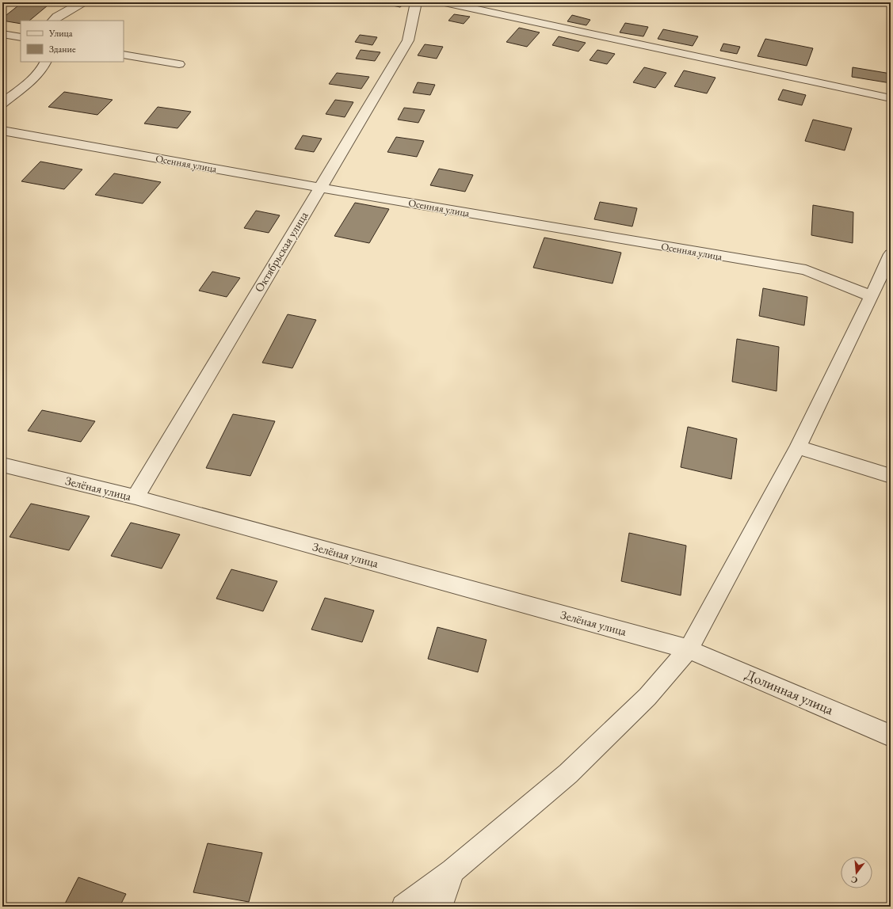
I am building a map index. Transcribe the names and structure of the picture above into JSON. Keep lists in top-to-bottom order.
{
  "streets": {
    "street": [
      "Осенняя улица",
      "Октябрьская улица",
      "Зелёная улица",
      "Долинная улица"
    ]
  },
  "crossings": [
    ["Осенняя улица", "Октябрьская улица"],
    ["Октябрьская улица", "Зелёная улица"],
    ["Зелёная улица", "Долинная улица"]
  ],
  "legend": ["Улица", "Здание"],
  "north": "bottom"
}
